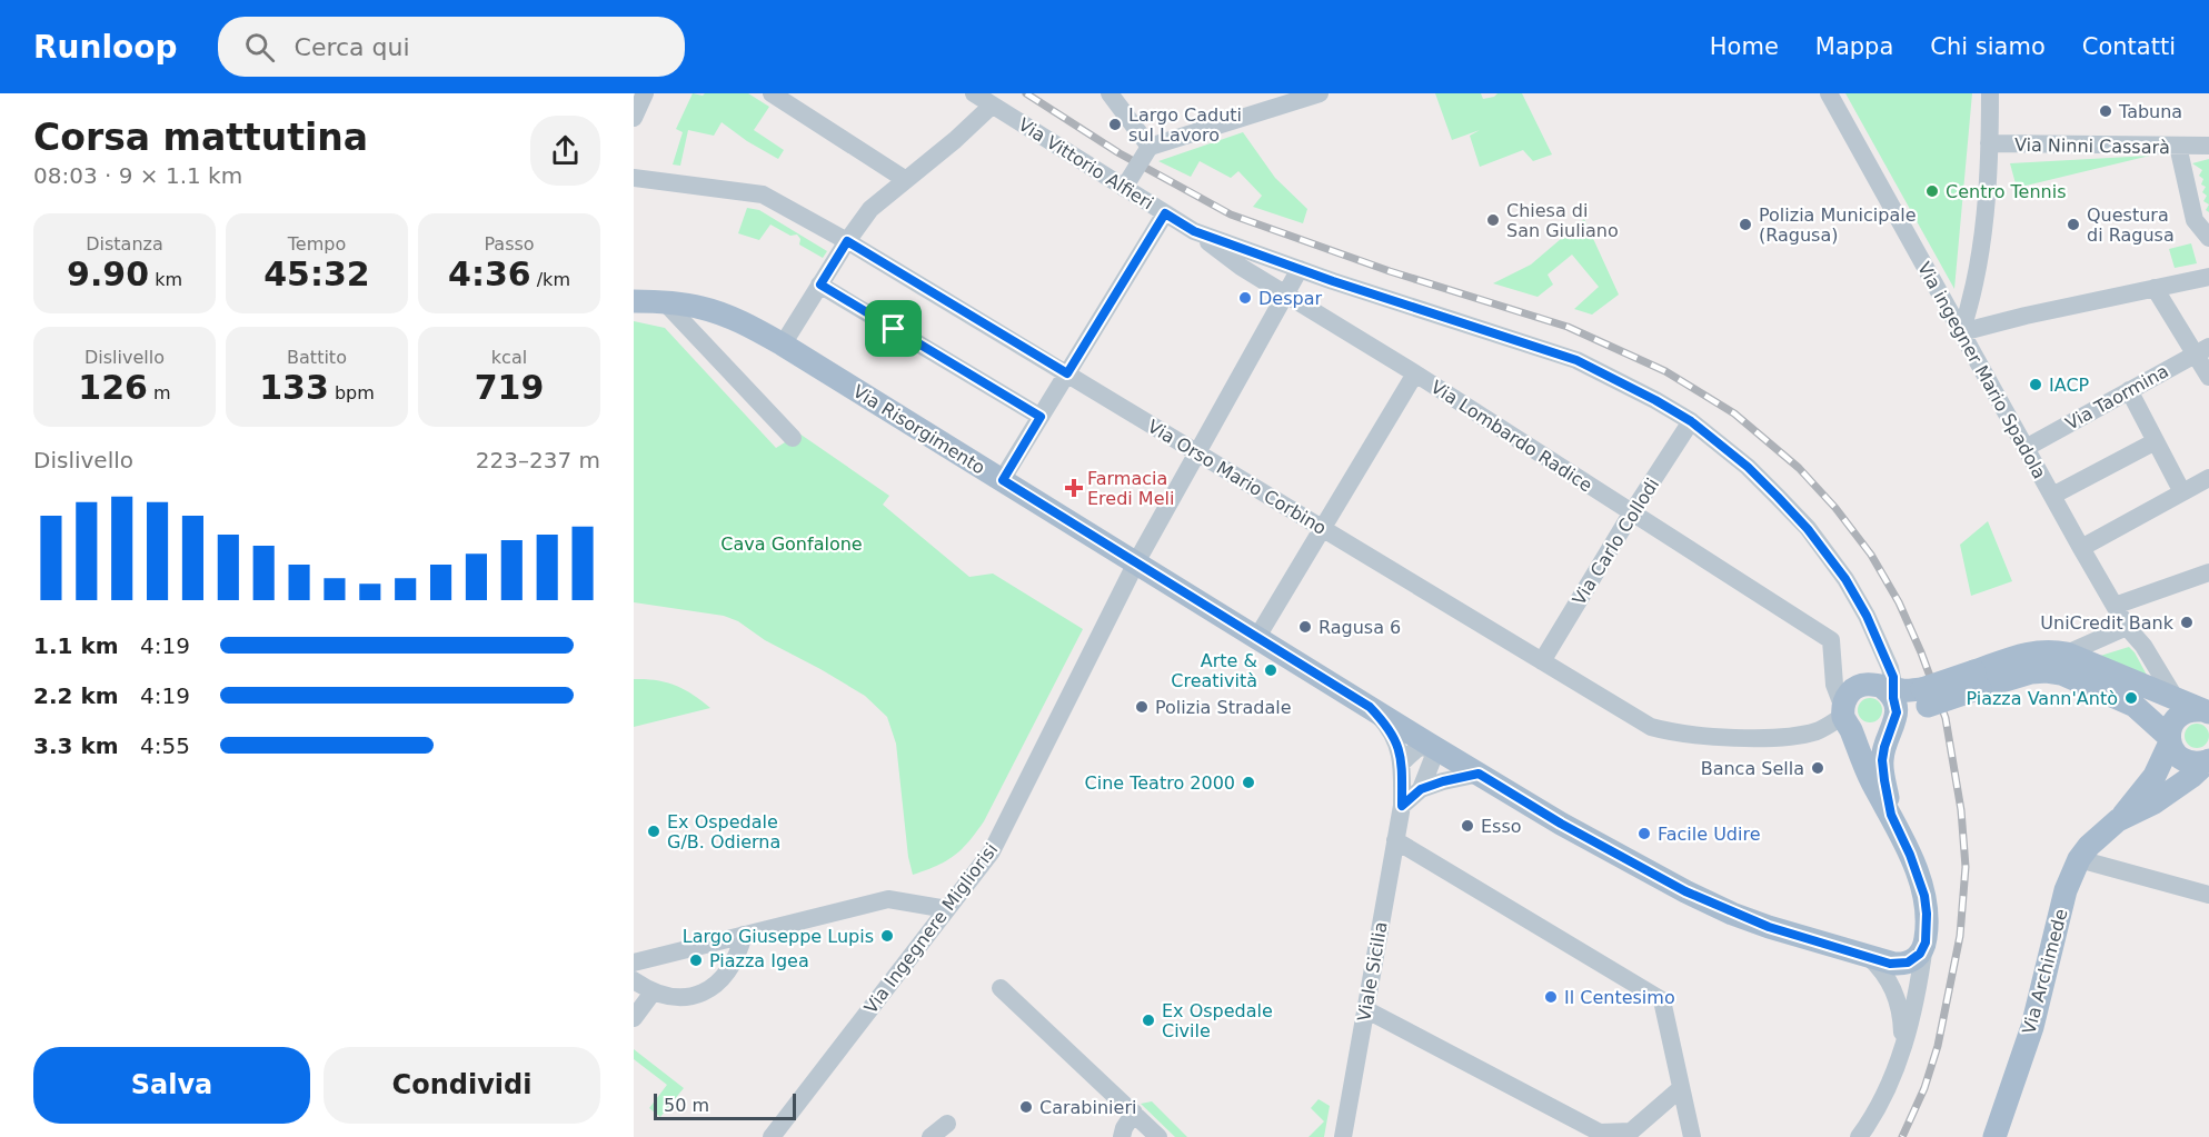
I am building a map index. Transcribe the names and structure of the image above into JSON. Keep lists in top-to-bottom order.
{
  "streets": {
    "main road": ["Via Risorgimento", "Via Archimede"],
    "street": [
      "Via Ninni Cassarà",
      "Via Vittorio Alfieri",
      "Via ingegner Mario Spadola",
      "Via Taormina",
      "Via Lombardo Radice",
      "Via Orso Mario Corbino",
      "Via Carlo Collodi",
      "Via Ingegnere Migliorisi",
      "Viale Sicilia"
    ]
  },
  "crossings": [
    ["Via Vittorio Alfieri", "Via Lombardo Radice"],
    ["Via Vittorio Alfieri", "Via Orso Mario Corbino"],
    ["Via Vittorio Alfieri", "Via Carlo Collodi"],
    ["Via Vittorio Alfieri", "Via Ingegnere Migliorisi"],
    ["Via ingegner Mario Spadola", "Via Taormina"],
    ["Via Risorgimento", "Via Ingegnere Migliorisi"],
    ["Via Risorgimento", "Viale Sicilia"],
    ["Via Lombardo Radice", "Via Orso Mario Corbino"],
    ["Via Lombardo Radice", "Via Carlo Collodi"],
    ["Via Lombardo Radice", "Via Ingegnere Migliorisi"],
    ["Via Orso Mario Corbino", "Via Carlo Collodi"],
    ["Via Orso Mario Corbino", "Via Ingegnere Migliorisi"]
  ],
  "parks": ["Cava Gonfalone"],
  "places": {
    "other": [
      "Tabuna",
      "Largo Caduti sul Lavoro",
      "Centro Tennis",
      "Chiesa di San Giuliano",
      "Polizia Municipale (Ragusa)",
      "Questura di Ragusa",
      "Despar",
      "IACP",
      "UniCredit Bank",
      "Ragusa 6",
      "Arte & Creatività",
      "Piazza Vann'Antò",
      "Polizia Stradale",
      "Banca Sella",
      "Cine Teatro 2000",
      "Esso",
      "Ex Ospedale G/B. Odierna",
      "Facile Udire",
      "Largo Giuseppe Lupis",
      "Piazza Igea",
      "Il Centesimo",
      "Ex Ospedale Civile",
      "Carabinieri"
    ],
    "health": ["Farmacia Eredi Meli"]
  },
  "scale_bar": "50 m",
  "page": {
    "header": "Runloop",
    "search": "Cerca qui",
    "nav": [
      "Home",
      "Mappa",
      "Chi siamo",
      "Contatti"
    ],
    "heading": ["Corsa mattutina", "08:03 · 9 × 1.1 km"],
    "stats": [
      ["Distanza", "9.90 km"],
      ["Tempo", "45:32"],
      ["Passo", "4:36 /km"],
      ["Dislivello", "126 m"],
      ["Battito", "133 bpm"],
      ["kcal", "719"]
    ],
    "chart": ["Dislivello", "223–237 m"],
    "list": [
      {
        "name": "1.1 km",
        "note": "4:19"
      },
      {
        "name": "2.2 km",
        "note": "4:19"
      },
      {
        "name": "3.3 km",
        "note": "4:55"
      }
    ],
    "buttons": ["Salva", "Condividi"],
    "scale": "50 m"
  }
}
